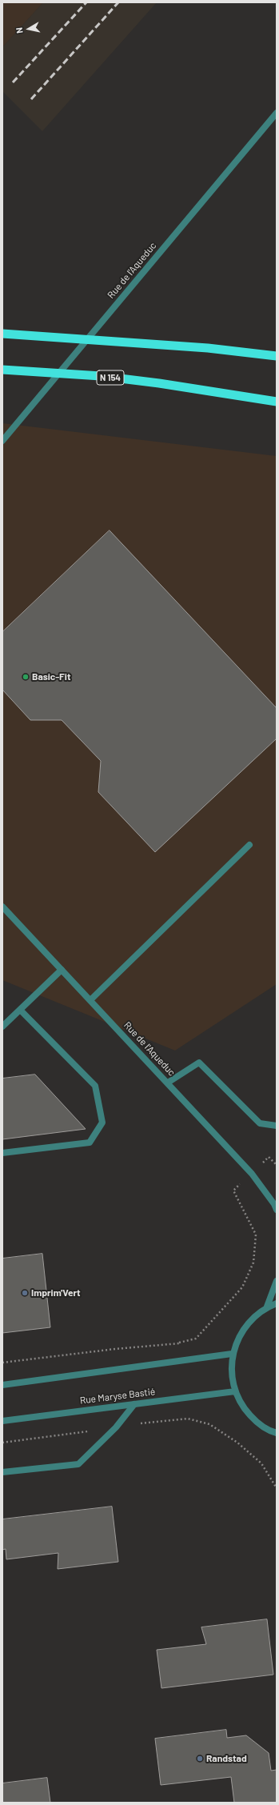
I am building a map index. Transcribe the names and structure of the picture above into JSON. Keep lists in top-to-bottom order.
{
  "streets": {
    "highway": ["N 154"],
    "street": ["Rue de l'Aqueduc", "Rue Maryse Bastié"]
  },
  "places": ["Basic-Fit", "Imprim'Vert", "Randstad"],
  "north": "left"
}
